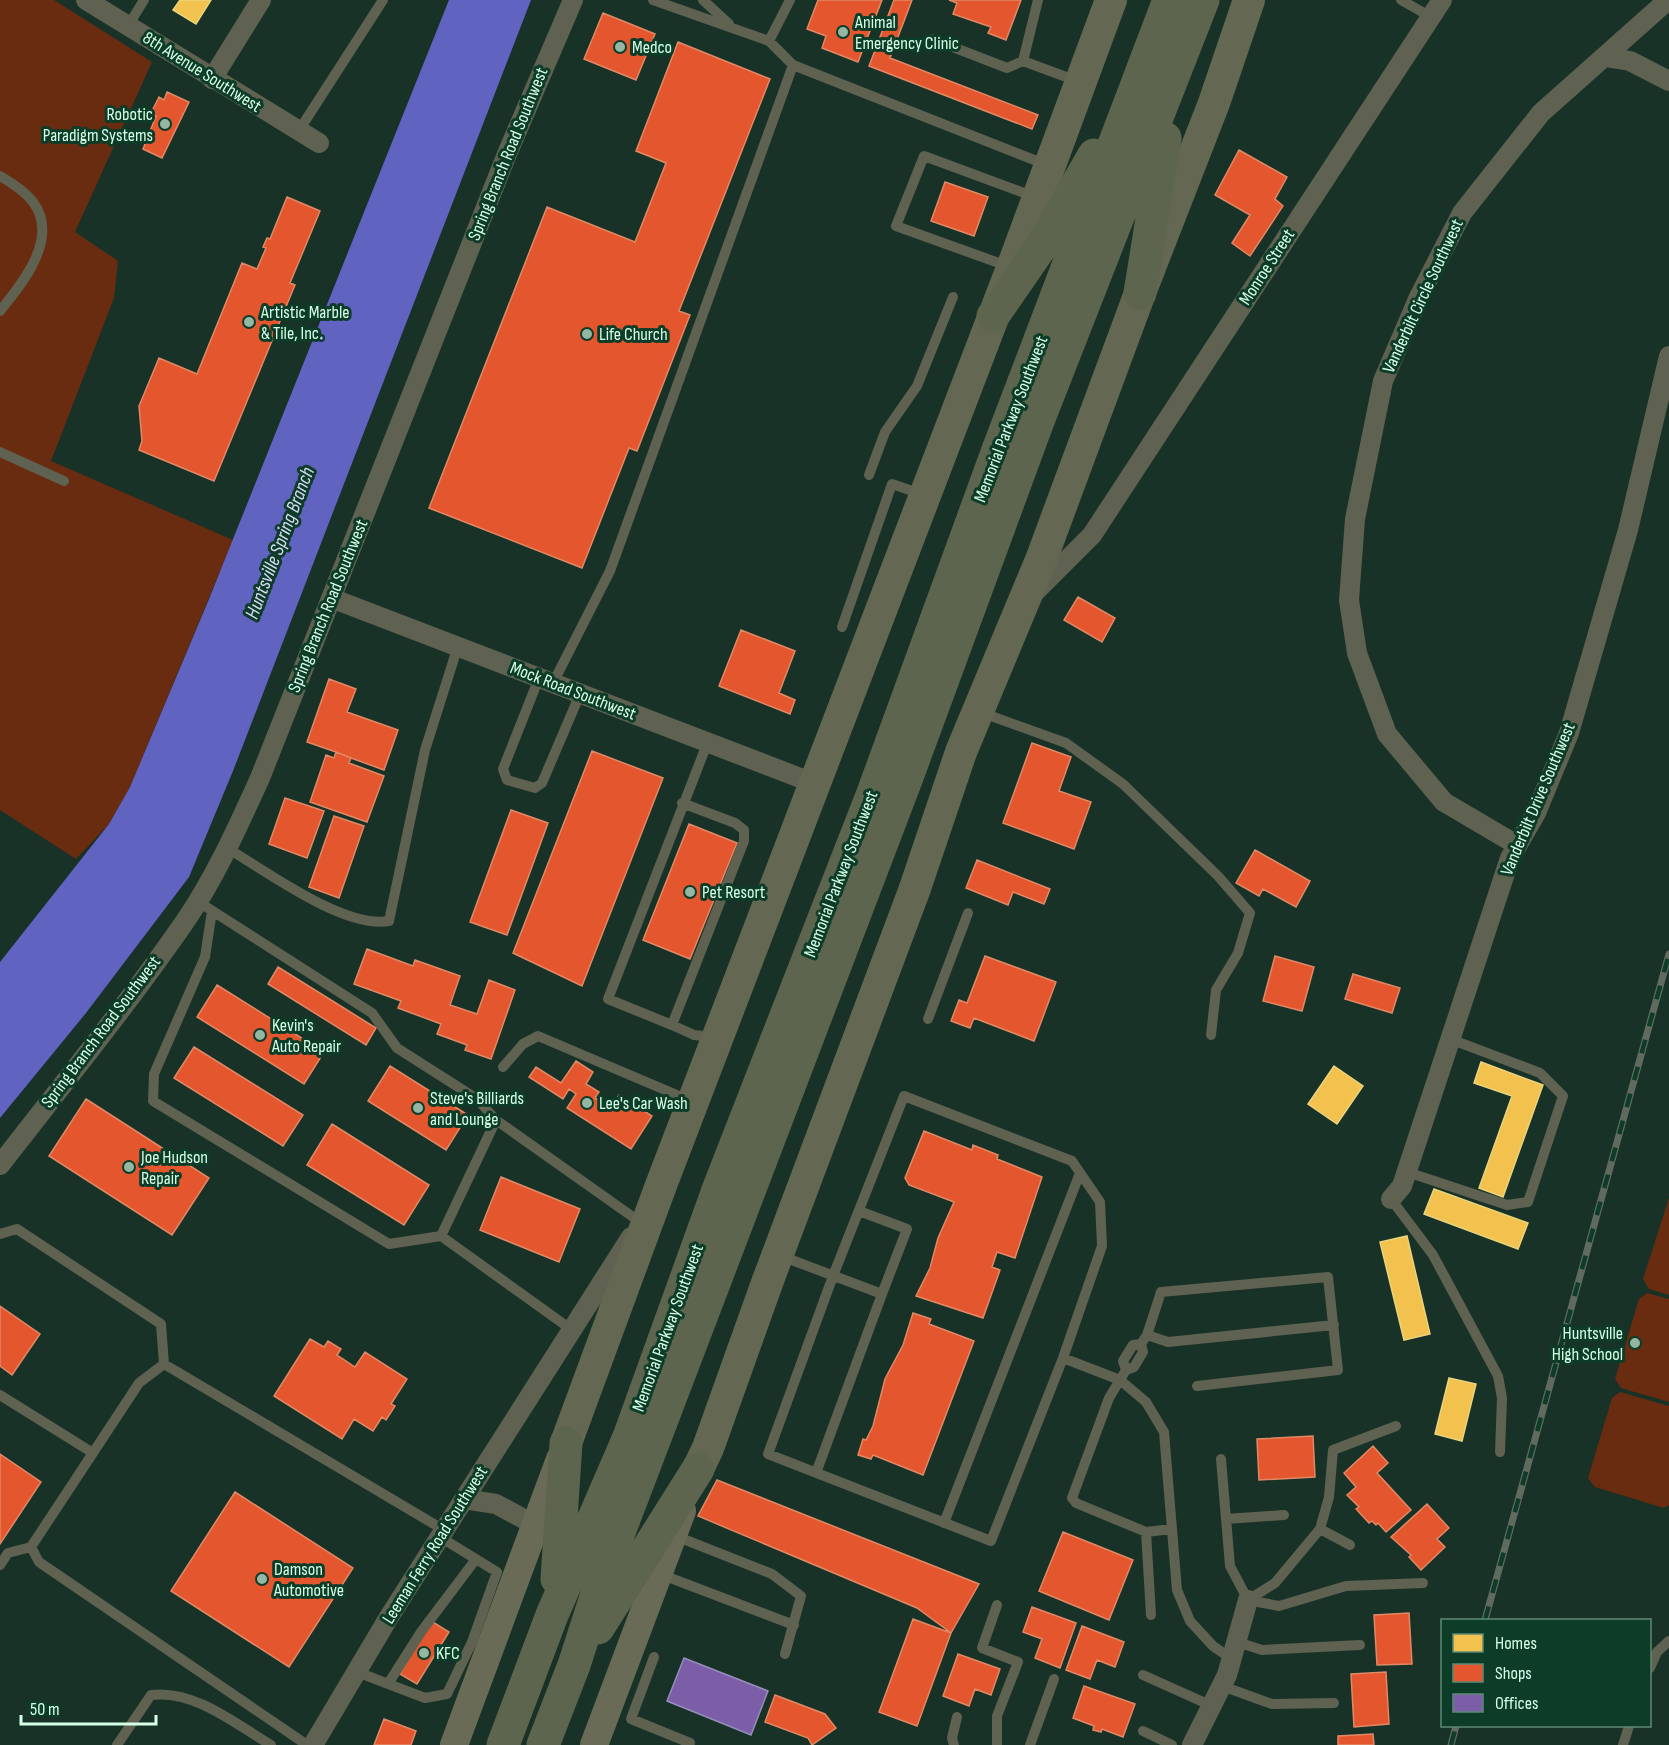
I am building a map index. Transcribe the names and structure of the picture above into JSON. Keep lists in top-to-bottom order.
{
  "streets": {
    "highway": ["Memorial Parkway Southwest"],
    "street": [
      "8th Avenue Southwest",
      "Spring Branch Road Southwest",
      "Monroe Street",
      "Vanderbilt Circle Southwest",
      "Mock Road Southwest",
      "Vanderbilt Drive Southwest",
      "Leeman Ferry Road Southwest"
    ]
  },
  "crossings": [
    ["Spring Branch Road Southwest", "Mock Road Southwest"],
    ["Vanderbilt Circle Southwest", "Vanderbilt Drive Southwest"]
  ],
  "water": ["Huntsville Spring Branch"],
  "places": [
    "Animal Emergency Clinic",
    "Medco",
    "Robotic Paradigm Systems",
    "Artistic Marble & Tile, Inc.",
    "Life Church",
    "Pet Resort",
    "Kevin's Auto Repair",
    "Lee's Car Wash",
    "Steve's Billiards and Lounge",
    "Joe Hudson Repair",
    "Huntsville High School",
    "Damson Automotive",
    "KFC"
  ],
  "legend": ["Homes", "Shops", "Offices"],
  "scale_bar": "50 m"
}
